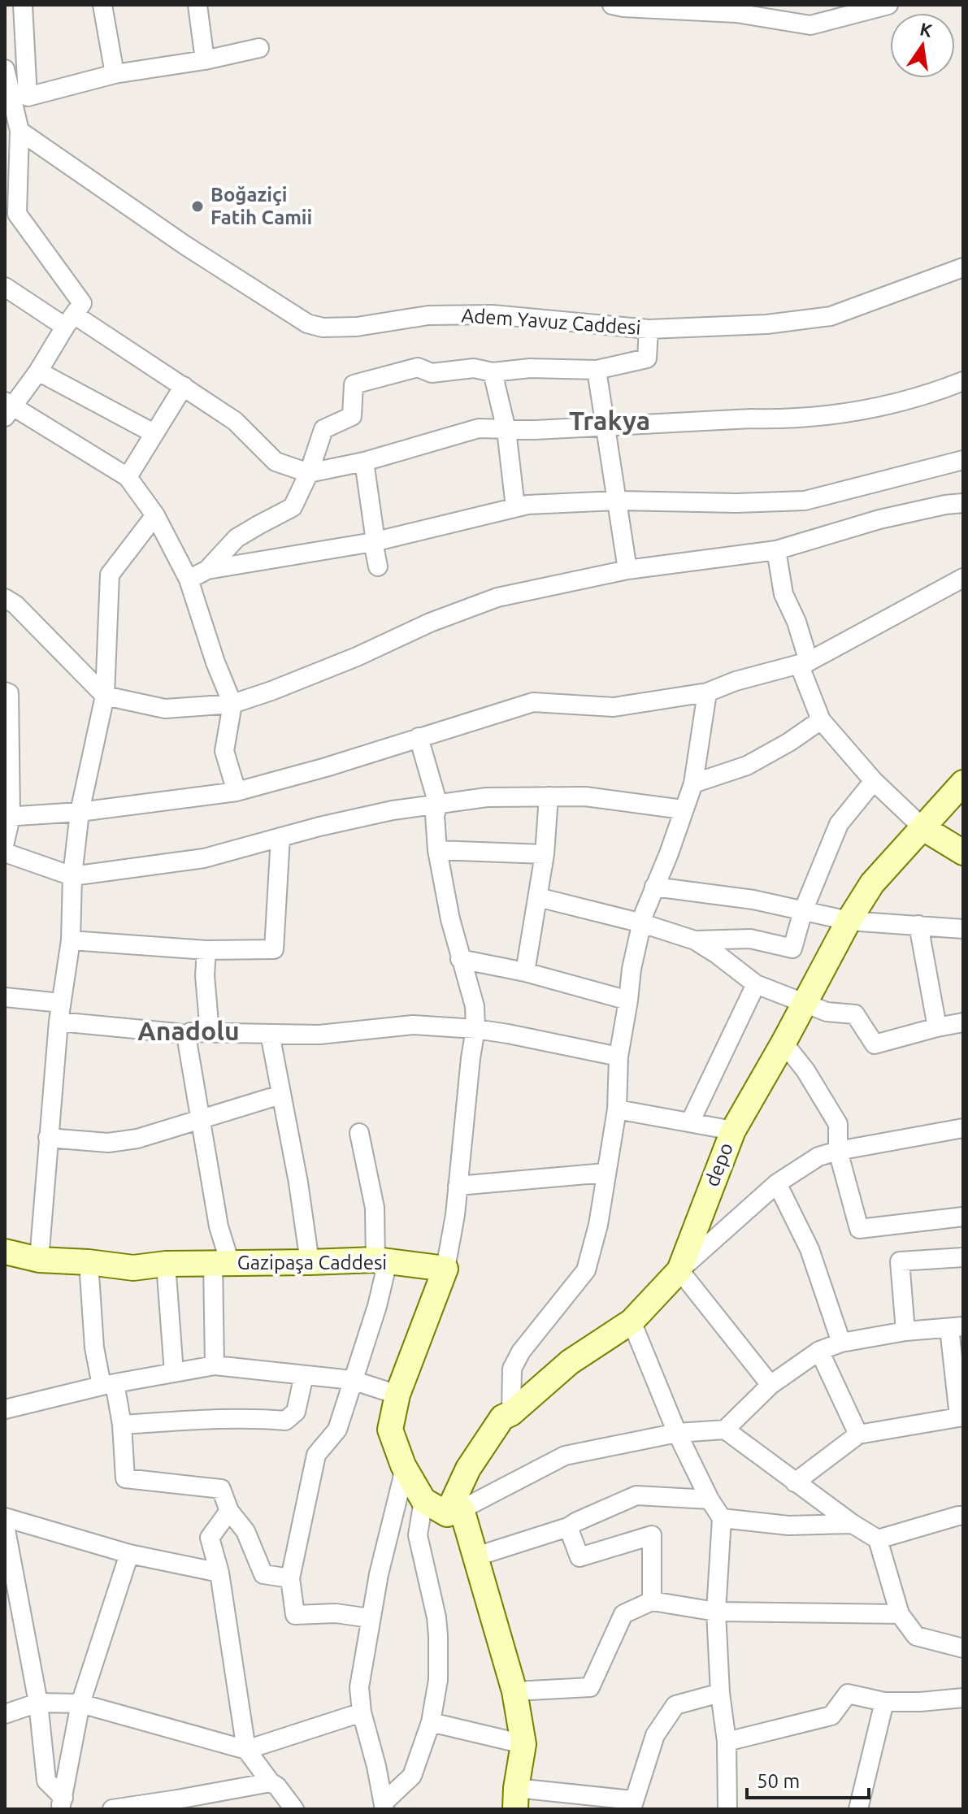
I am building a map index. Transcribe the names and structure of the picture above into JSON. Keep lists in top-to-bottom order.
{
  "streets": {
    "street": ["Adem Yavuz Caddesi", "depo", "Gazipaşa Caddesi"]
  },
  "districts": ["Trakya", "Anadolu"],
  "places": ["Boğaziçi Fatih Camii"],
  "scale_bar": "50 m",
  "north": "top"
}
